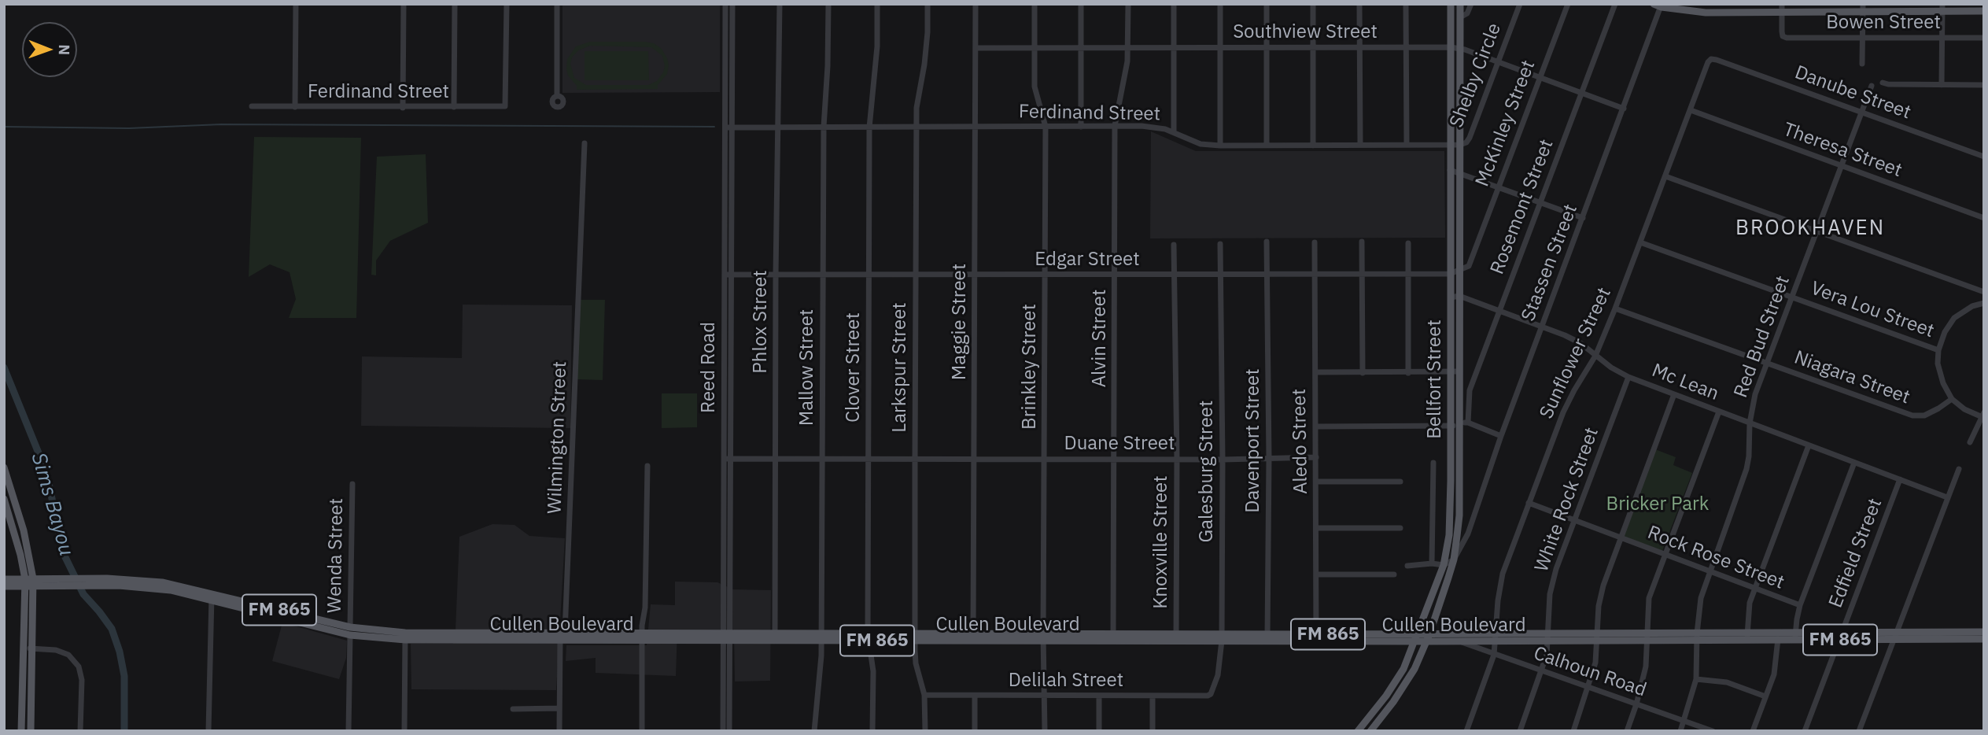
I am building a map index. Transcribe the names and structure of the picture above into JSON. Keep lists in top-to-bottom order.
{
  "streets": {
    "main road": ["Bellfort Street", "FM 865", "Cullen Boulevard"],
    "street": [
      "Bowen Street",
      "Southview Street",
      "Shelby Circle",
      "Ferdinand Street",
      "Danube Street",
      "McKinley Street",
      "Theresa Street",
      "Rosemont Street",
      "Edgar Street",
      "Stassen Street",
      "Vera Lou Street",
      "Phlox Street",
      "Maggie Street",
      "Red Bud Street",
      "Alvin Street",
      "Sunflower Street",
      "Brinkley Street",
      "Reed Road",
      "Mallow Street",
      "Clover Street",
      "Larkspur Street",
      "Niagara Street",
      "Mc Lean",
      "Wilmington Street",
      "Davenport Street",
      "Aledo Street",
      "Duane Street",
      "Galesburg Street",
      "White Rock Street",
      "Knoxville Street",
      "Edfield Street",
      "Wenda Street",
      "Rock Rose Street",
      "Calhoun Road",
      "Delilah Street"
    ]
  },
  "crossings": [
    ["Southview Street", "Shelby Circle"],
    ["Southview Street", "McKinley Street"],
    ["Southview Street", "Rosemont Street"],
    ["Southview Street", "Stassen Street"],
    ["Southview Street", "Maggie Street"],
    ["Southview Street", "Alvin Street"],
    ["Southview Street", "Brinkley Street"],
    ["Southview Street", "Bellfort Street"],
    ["Shelby Circle", "Ferdinand Street"],
    ["Shelby Circle", "Bellfort Street"],
    ["Ferdinand Street", "Phlox Street"],
    ["Ferdinand Street", "Maggie Street"],
    ["Ferdinand Street", "Alvin Street"],
    ["Ferdinand Street", "Brinkley Street"],
    ["Ferdinand Street", "Reed Road"],
    ["Ferdinand Street", "Mallow Street"],
    ["Ferdinand Street", "Clover Street"],
    ["Ferdinand Street", "Larkspur Street"],
    ["Ferdinand Street", "Bellfort Street"],
    ["Danube Street", "Red Bud Street"],
    ["Danube Street", "Sunflower Street"],
    ["McKinley Street", "Edgar Street"],
    ["McKinley Street", "Bellfort Street"],
    ["Theresa Street", "Red Bud Street"],
    ["Theresa Street", "Sunflower Street"],
    ["Rosemont Street", "Mc Lean"],
    ["Edgar Street", "Phlox Street"],
    ["Edgar Street", "Maggie Street"],
    ["Edgar Street", "Alvin Street"],
    ["Edgar Street", "Brinkley Street"],
    ["Edgar Street", "Reed Road"],
    ["Edgar Street", "Mallow Street"],
    ["Edgar Street", "Clover Street"],
    ["Edgar Street", "Larkspur Street"],
    ["Edgar Street", "Bellfort Street"],
    ["Edgar Street", "Davenport Street"],
    ["Edgar Street", "Aledo Street"],
    ["Edgar Street", "Galesburg Street"],
    ["Edgar Street", "Knoxville Street"],
    ["Stassen Street", "Bellfort Street"],
    ["Stassen Street", "Mc Lean"],
    ["Vera Lou Street", "Red Bud Street"],
    ["Vera Lou Street", "Sunflower Street"],
    ["Phlox Street", "Duane Street"],
    ["Phlox Street", "Cullen Boulevard"],
    ["Maggie Street", "Duane Street"],
    ["Maggie Street", "Cullen Boulevard"],
    ["Red Bud Street", "Niagara Street"],
    ["Red Bud Street", "Mc Lean"],
    ["Red Bud Street", "Rock Rose Street"],
    ["Red Bud Street", "Cullen Boulevard"],
    ["Red Bud Street", "Calhoun Road"],
    ["Alvin Street", "Duane Street"],
    ["Alvin Street", "Cullen Boulevard"],
    ["Sunflower Street", "Niagara Street"],
    ["Sunflower Street", "Mc Lean"],
    ["Sunflower Street", "Rock Rose Street"],
    ["Sunflower Street", "Cullen Boulevard"],
    ["Sunflower Street", "Calhoun Road"],
    ["Brinkley Street", "Duane Street"],
    ["Brinkley Street", "Cullen Boulevard"],
    ["Brinkley Street", "Delilah Street"],
    ["Reed Road", "Duane Street"],
    ["Reed Road", "Cullen Boulevard"],
    ["Mallow Street", "Duane Street"],
    ["Mallow Street", "Cullen Boulevard"],
    ["Clover Street", "Duane Street"],
    ["Clover Street", "Cullen Boulevard"],
    ["Larkspur Street", "Duane Street"],
    ["Larkspur Street", "Cullen Boulevard"],
    ["Larkspur Street", "Delilah Street"],
    ["Bellfort Street", "Mc Lean"],
    ["Bellfort Street", "Cullen Boulevard"],
    ["Mc Lean", "White Rock Street"],
    ["Mc Lean", "Edfield Street"],
    ["Wilmington Street", "Cullen Boulevard"],
    ["Davenport Street", "Duane Street"],
    ["Davenport Street", "Cullen Boulevard"],
    ["Aledo Street", "Duane Street"],
    ["Aledo Street", "Cullen Boulevard"],
    ["Duane Street", "Galesburg Street"],
    ["Duane Street", "Knoxville Street"],
    ["Galesburg Street", "Cullen Boulevard"],
    ["Galesburg Street", "Delilah Street"],
    ["White Rock Street", "Rock Rose Street"],
    ["White Rock Street", "Cullen Boulevard"],
    ["White Rock Street", "Calhoun Road"],
    ["Knoxville Street", "Cullen Boulevard"],
    ["Edfield Street", "Cullen Boulevard"],
    ["Wenda Street", "Cullen Boulevard"],
    ["Cullen Boulevard", "Calhoun Road"]
  ],
  "districts": ["BROOKHAVEN"],
  "water": ["Sims Bayou"],
  "parks": ["Bricker Park"],
  "north": "right"
}
